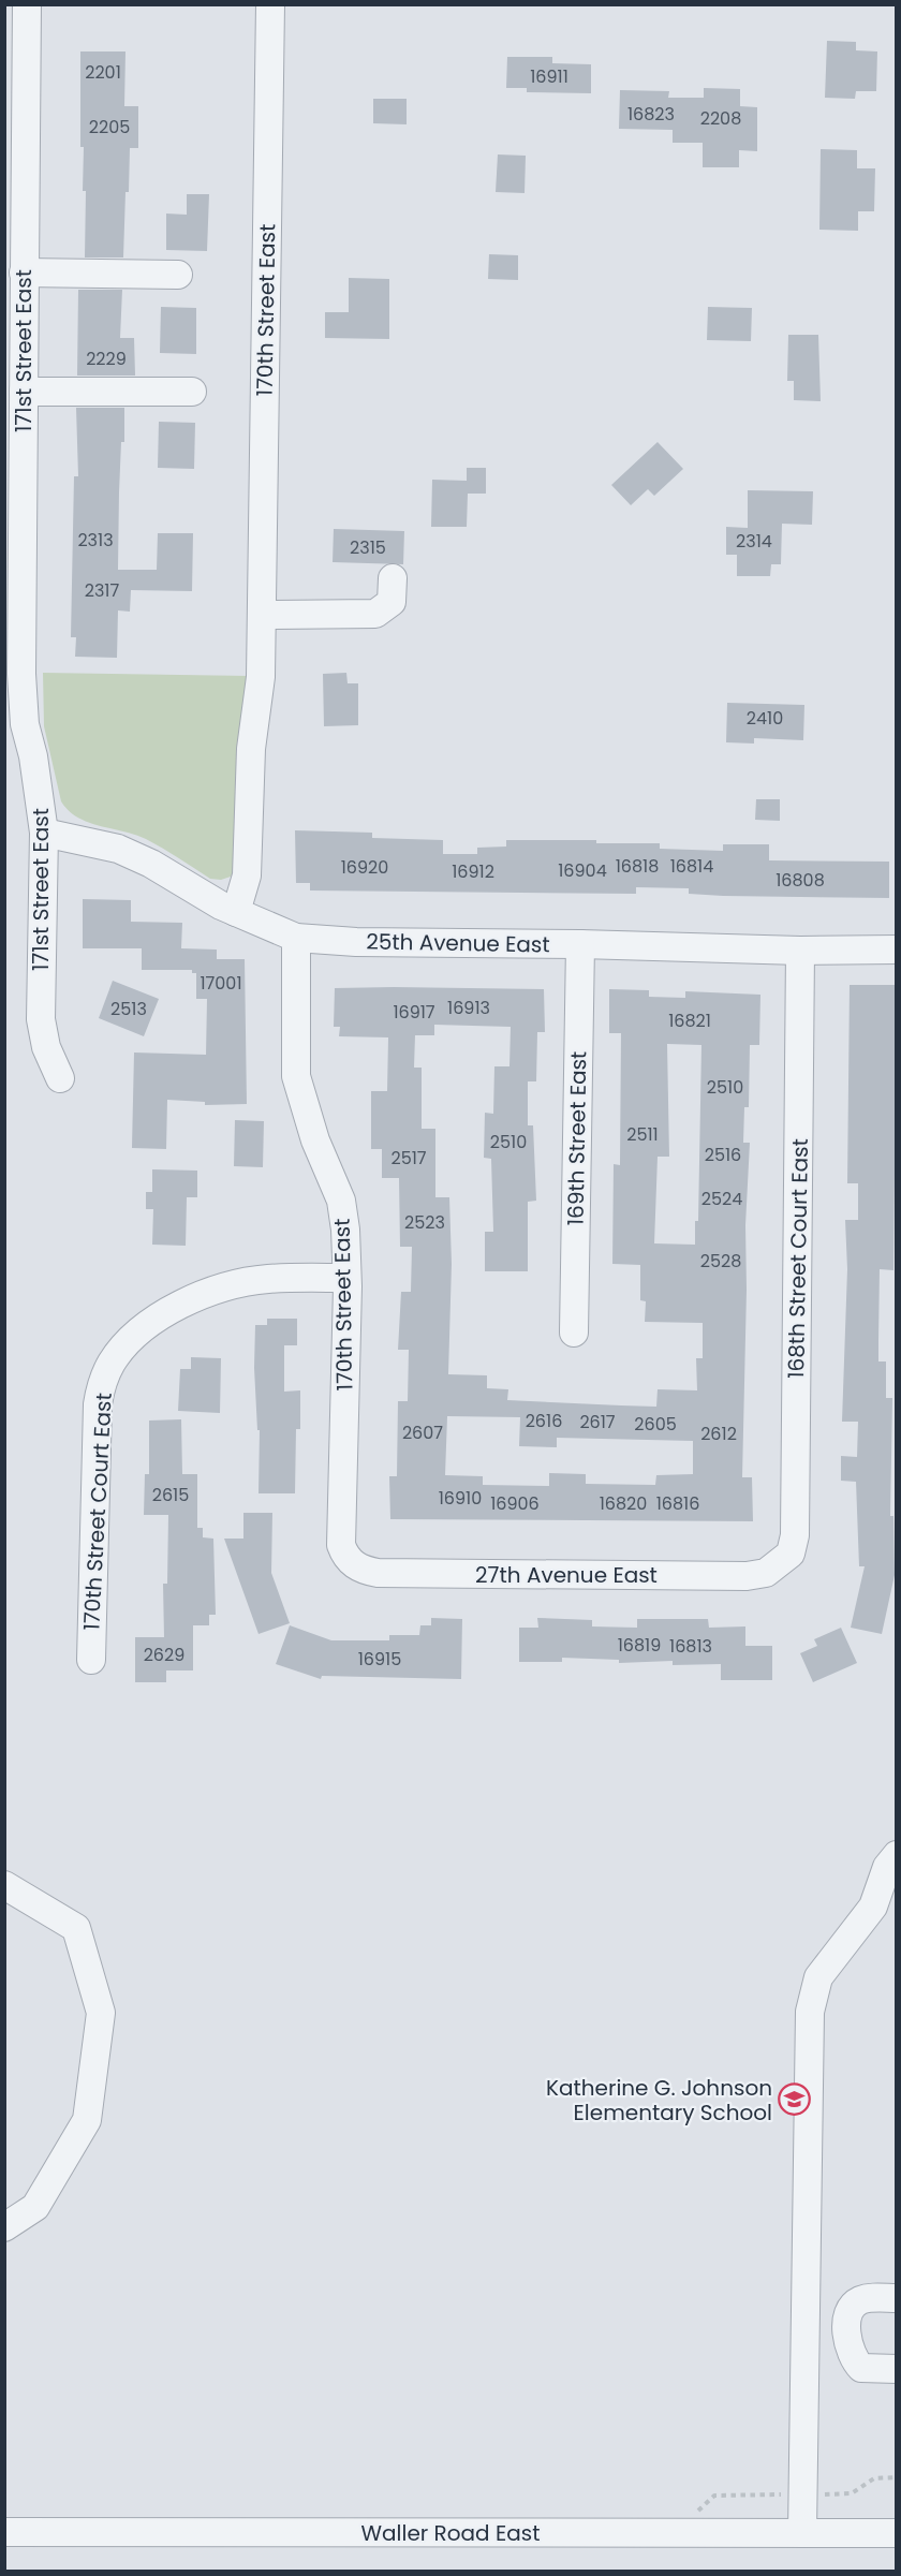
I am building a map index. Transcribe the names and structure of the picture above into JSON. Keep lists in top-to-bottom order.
{
  "streets": {
    "street": [
      "170th Street East",
      "171st Street East",
      "25th Avenue East",
      "169th Street East",
      "168th Street Court East",
      "170th Street Court East",
      "27th Avenue East",
      "Waller Road East"
    ]
  },
  "crossings": [
    ["170th Street East", "25th Avenue East"],
    ["170th Street East", "170th Street Court East"],
    ["170th Street East", "27th Avenue East"],
    ["171st Street East", "25th Avenue East"],
    ["25th Avenue East", "169th Street East"],
    ["25th Avenue East", "168th Street Court East"],
    ["168th Street Court East", "27th Avenue East"]
  ],
  "places": {
    "school or university": ["Katherine G. Johnson Elementary School"]
  },
  "house_numbers": [
    "2201",
    "16911",
    "16823",
    "2208",
    "2205",
    "2229",
    "2313",
    "2314",
    "2315",
    "2317",
    "2410",
    "16818",
    "16814",
    "16920",
    "16904",
    "16912",
    "16808",
    "17001",
    "16913",
    "2513",
    "16917",
    "16821",
    "2510",
    "2511",
    "2510",
    "2516",
    "2517",
    "2524",
    "2523",
    "2528",
    "2616",
    "2617",
    "2605",
    "2607",
    "2612",
    "2615",
    "16910",
    "16906",
    "16820",
    "16816",
    "16819",
    "16813",
    "2629",
    "16915"
  ]
}
